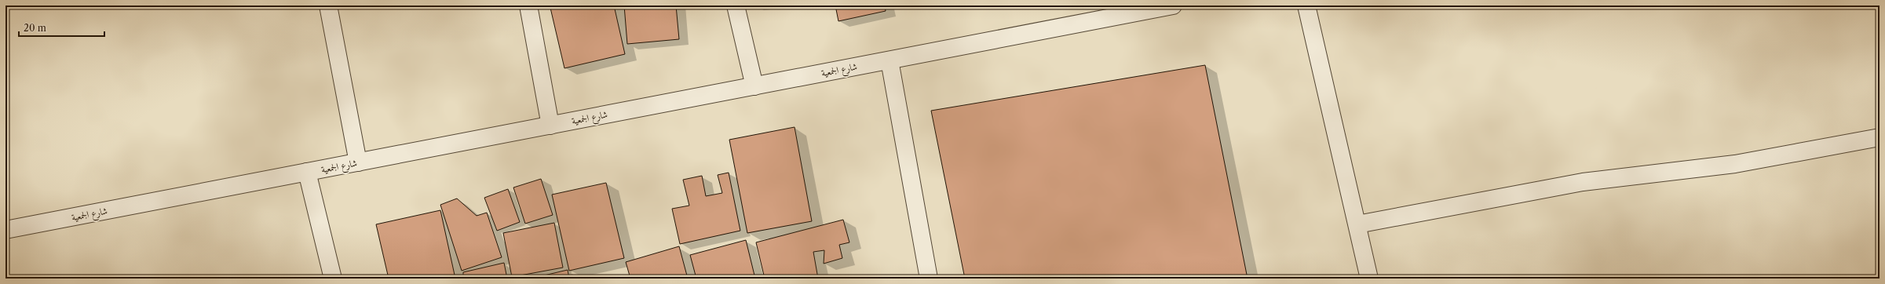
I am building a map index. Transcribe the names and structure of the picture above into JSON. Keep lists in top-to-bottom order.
{
  "streets": {
    "street": ["شارع الجمعية"]
  },
  "scale_bar": "20 m"
}
